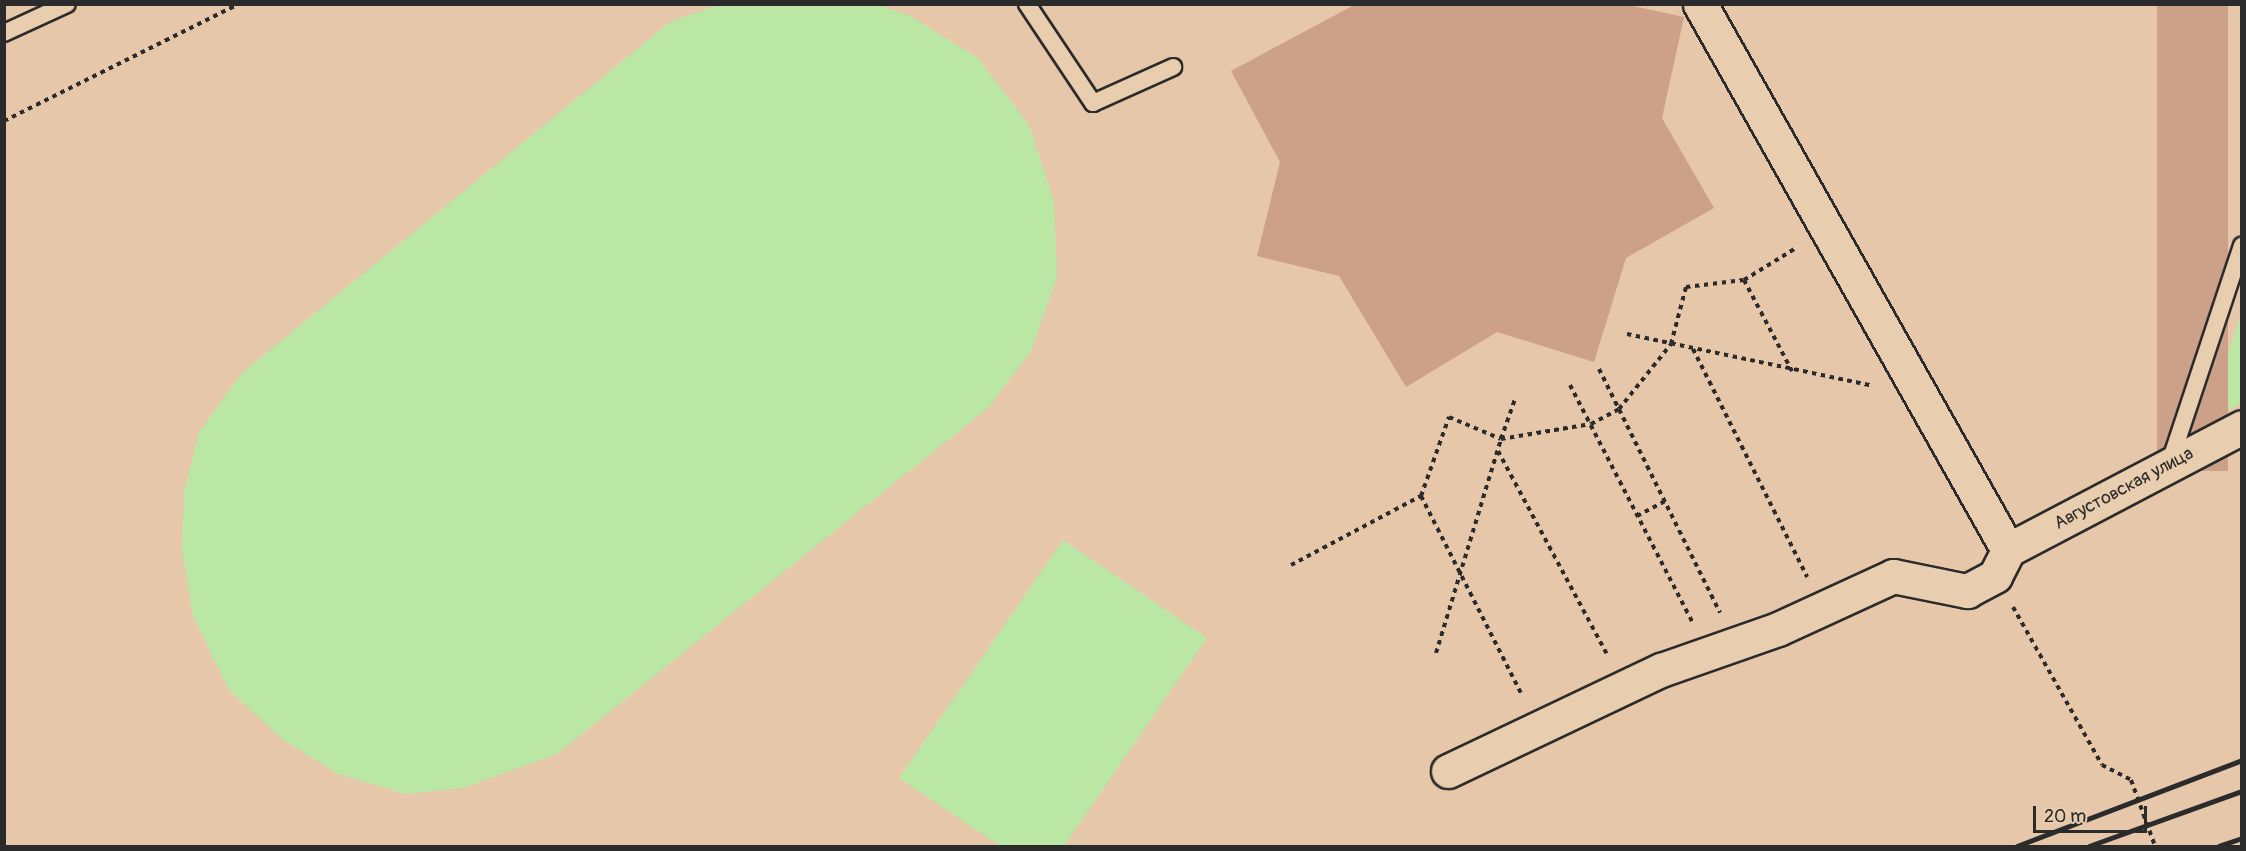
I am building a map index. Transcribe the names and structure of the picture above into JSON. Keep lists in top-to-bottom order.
{
  "streets": {
    "street": ["Августовская улица"]
  },
  "scale_bar": "20 m"
}
